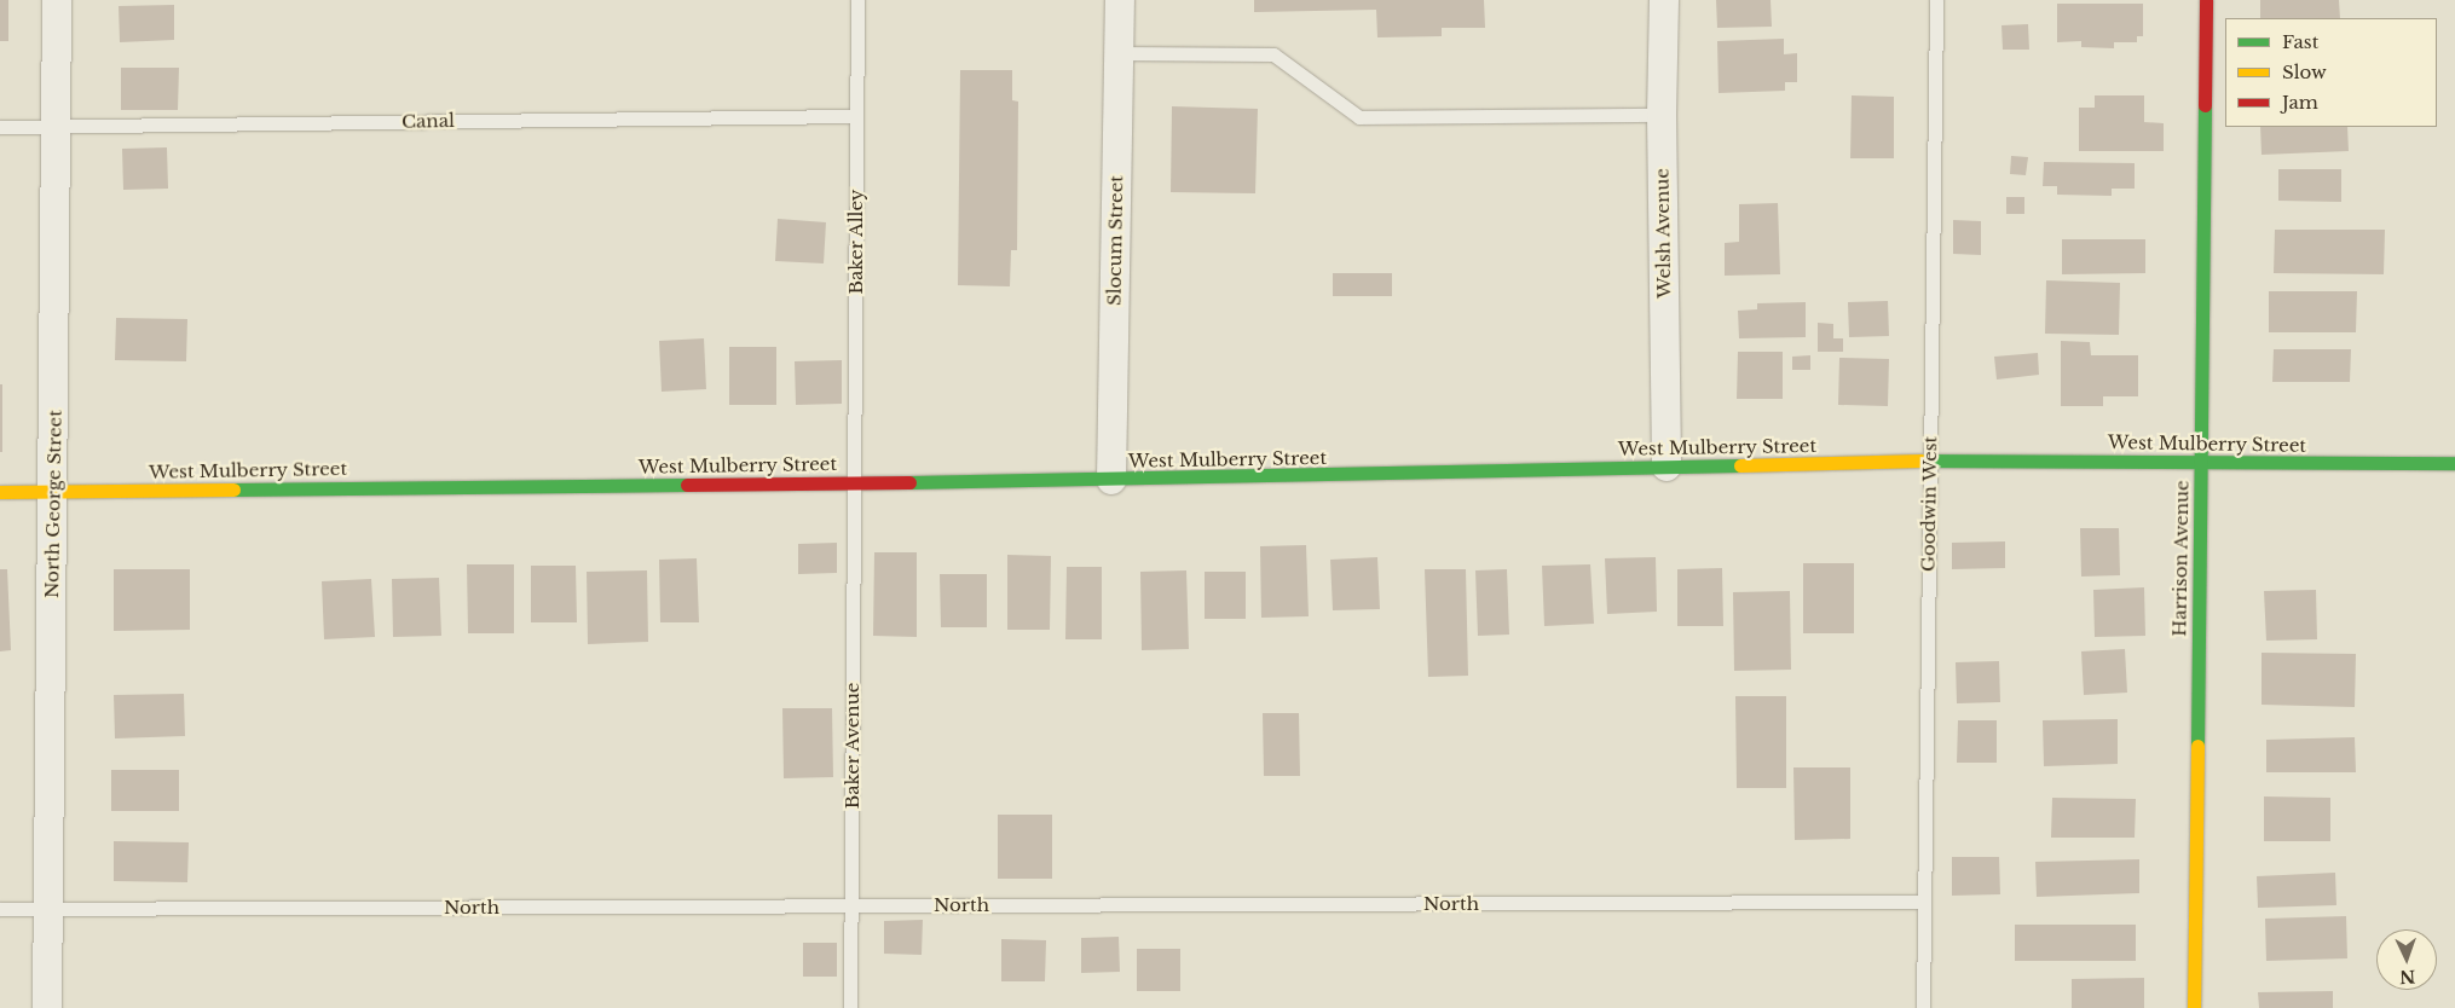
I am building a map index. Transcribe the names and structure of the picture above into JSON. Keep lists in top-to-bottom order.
{
  "streets": {
    "street": [
      "Welsh Avenue",
      "Slocum Street",
      "West Mulberry Street",
      "North George Street",
      "Harrison Avenue"
    ],
    "lane": [
      "Canal",
      "Baker Alley",
      "Goodwin West",
      "Baker Avenue",
      "North"
    ]
  },
  "crossings": [
    ["Canal", "Baker Alley"],
    ["Canal", "North George Street"],
    ["Welsh Avenue", "West Mulberry Street"],
    ["Slocum Street", "West Mulberry Street"],
    ["Baker Alley", "West Mulberry Street"],
    ["Baker Alley", "Baker Avenue"],
    ["West Mulberry Street", "North George Street"],
    ["West Mulberry Street", "Goodwin West"],
    ["West Mulberry Street", "Harrison Avenue"],
    ["West Mulberry Street", "Baker Avenue"],
    ["North George Street", "North"],
    ["Goodwin West", "North"],
    ["Baker Avenue", "North"]
  ],
  "legend": ["Fast", "Slow", "Jam"],
  "north": "bottom"
}
